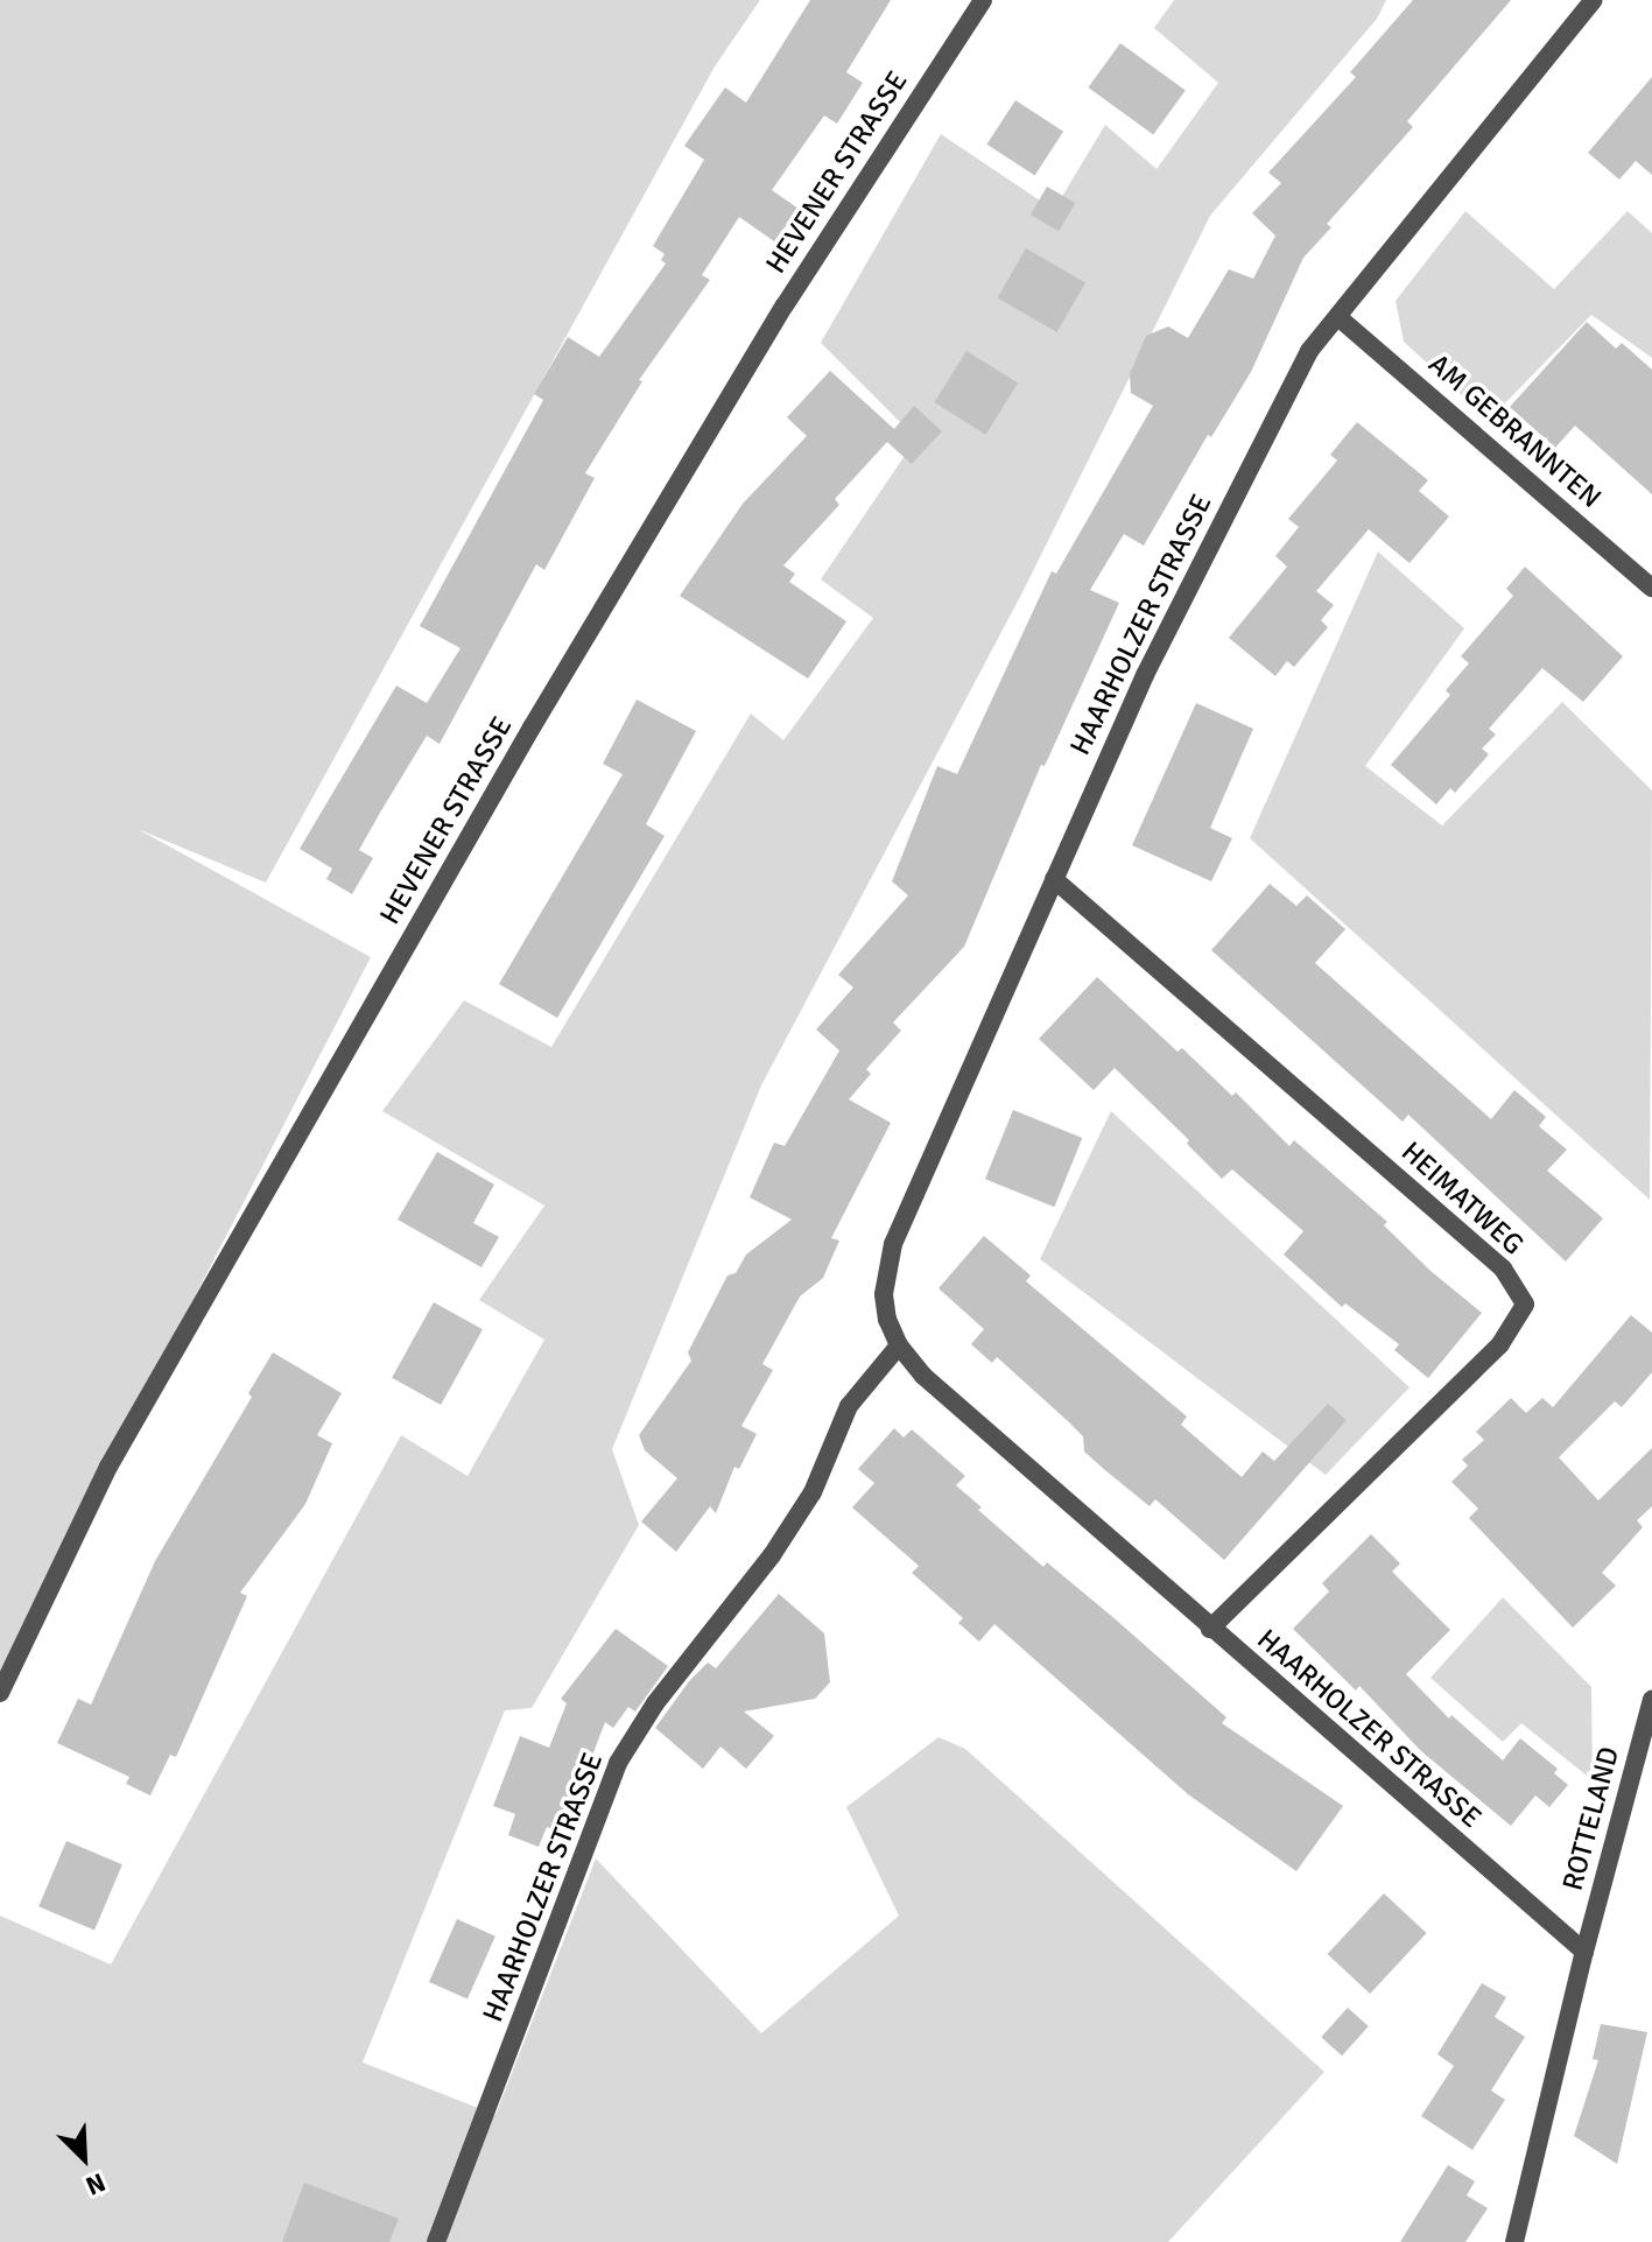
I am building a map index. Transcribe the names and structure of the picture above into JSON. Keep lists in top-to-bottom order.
{
  "streets": {
    "street": [
      "HEVENER STRASSE",
      "AM GEBRANNTEN",
      "HAARHOLZER STRASSE",
      "HEIMATWEG",
      "ROTTELAND"
    ]
  },
  "crossings": [
    ["AM GEBRANNTEN", "HAARHOLZER STRASSE"],
    ["HAARHOLZER STRASSE", "HEIMATWEG"],
    ["HAARHOLZER STRASSE", "ROTTELAND"]
  ],
  "north": "bottom right"
}
